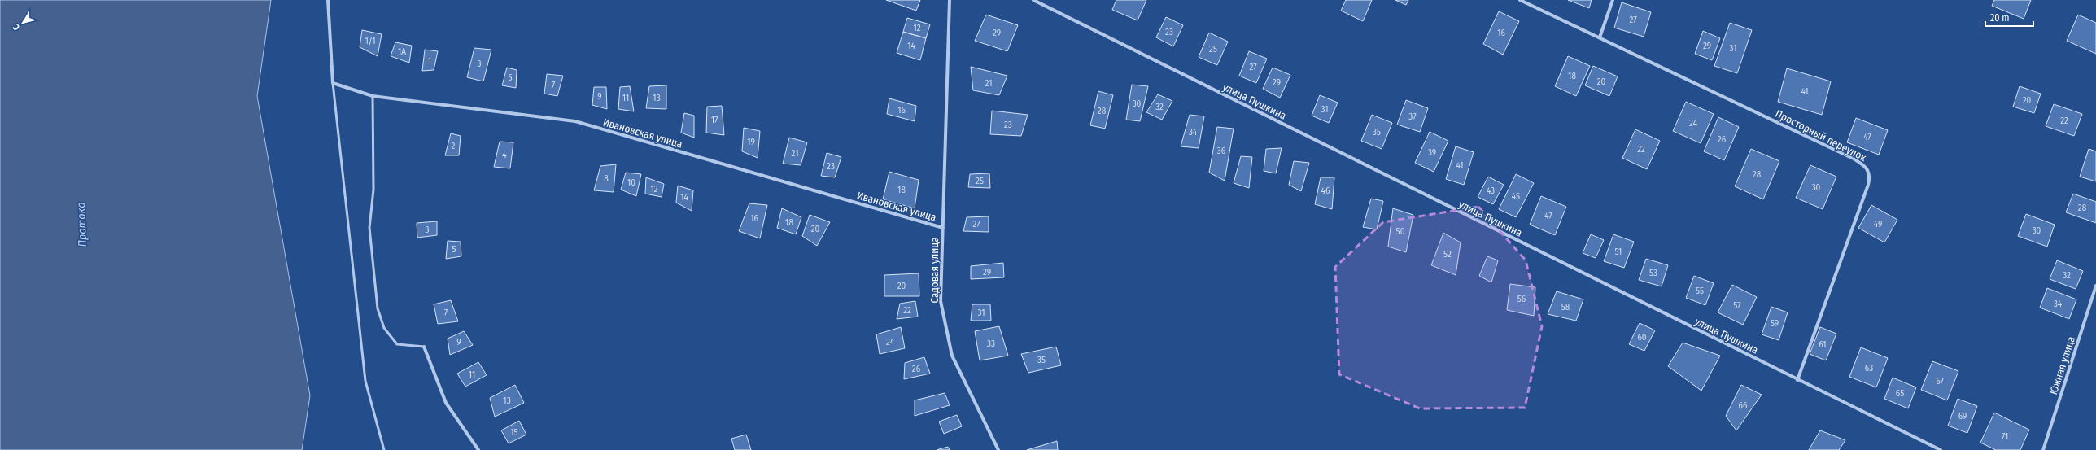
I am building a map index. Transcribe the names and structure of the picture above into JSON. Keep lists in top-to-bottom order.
{
  "streets": {
    "street": [
      "улица Пушкина",
      "Ивановская улица",
      "Просторный переулок",
      "Садовая улица",
      "Южная улица"
    ]
  },
  "crossings": [
    ["улица Пушкина", "Просторный переулок"],
    ["Ивановская улица", "Садовая улица"]
  ],
  "water": ["Протока"],
  "house_numbers": [
    "27",
    "12",
    "23",
    "29",
    "16",
    "1/1",
    "14",
    "29",
    "31",
    "25",
    "1А",
    "1",
    "3",
    "27",
    "18",
    "5",
    "20",
    "29",
    "21",
    "7",
    "41",
    "9",
    "11",
    "13",
    "20",
    "30",
    "32",
    "31",
    "16",
    "28",
    "37",
    "17",
    "22",
    "24",
    "23",
    "34",
    "35",
    "47",
    "26",
    "19",
    "2",
    "22",
    "36",
    "39",
    "21",
    "4",
    "41",
    "23",
    "28",
    "8",
    "25",
    "10",
    "30",
    "12",
    "18",
    "46",
    "43",
    "45",
    "14",
    "28",
    "47",
    "16",
    "18",
    "27",
    "49",
    "20",
    "3",
    "30",
    "50",
    "5",
    "51",
    "52",
    "29",
    "53",
    "32",
    "20",
    "55",
    "56",
    "34",
    "57",
    "58",
    "22",
    "7",
    "31",
    "59",
    "60",
    "9",
    "24",
    "33",
    "61",
    "35",
    "63",
    "26",
    "11",
    "67",
    "65",
    "13",
    "66",
    "69",
    "15",
    "71"
  ],
  "scale_bar": "20 m",
  "north": "bottom left"
}
